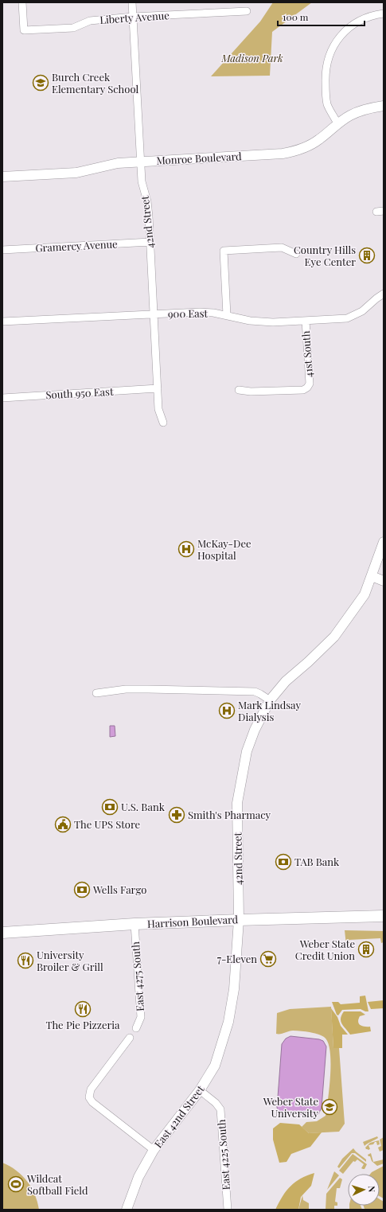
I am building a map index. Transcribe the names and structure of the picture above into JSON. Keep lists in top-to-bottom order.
{
  "streets": {
    "main road": ["Harrison Boulevard"],
    "street": [
      "Liberty Avenue",
      "Monroe Boulevard",
      "42nd Street",
      "Gramercy Avenue",
      "900 East",
      "41st South",
      "South 950 East",
      "East 4275 South",
      "East 42nd Street",
      "East 4225 South"
    ]
  },
  "crossings": [
    ["Liberty Avenue", "42nd Street"],
    ["Monroe Boulevard", "42nd Street"],
    ["42nd Street", "Gramercy Avenue"],
    ["42nd Street", "900 East"],
    ["42nd Street", "South 950 East"],
    ["42nd Street", "Harrison Boulevard"],
    ["42nd Street", "East 42nd Street"],
    ["900 East", "41st South"],
    ["Harrison Boulevard", "East 4275 South"],
    ["East 42nd Street", "East 4225 South"]
  ],
  "parks": ["Madison Park"],
  "places": {
    "school or university": ["Burch Creek Elementary School", "Weber State University"],
    "building": ["Country Hills Eye Center", "Weber State Credit Union"],
    "hospital": ["McKay-Dee Hospital", "Mark Lindsay Dialysis"],
    "bank": ["U.S. Bank", "TAB Bank", "Wells Fargo"],
    "pharmacy": ["Smith's Pharmacy"],
    "public building": ["The UPS Store"],
    "supermarket": ["7-Eleven"],
    "restaurant": ["University Broiler & Grill", "The Pie Pizzeria"],
    "sports": ["Wildcat Softball Field"]
  },
  "scale_bar": "100 m",
  "north": "right"
}
